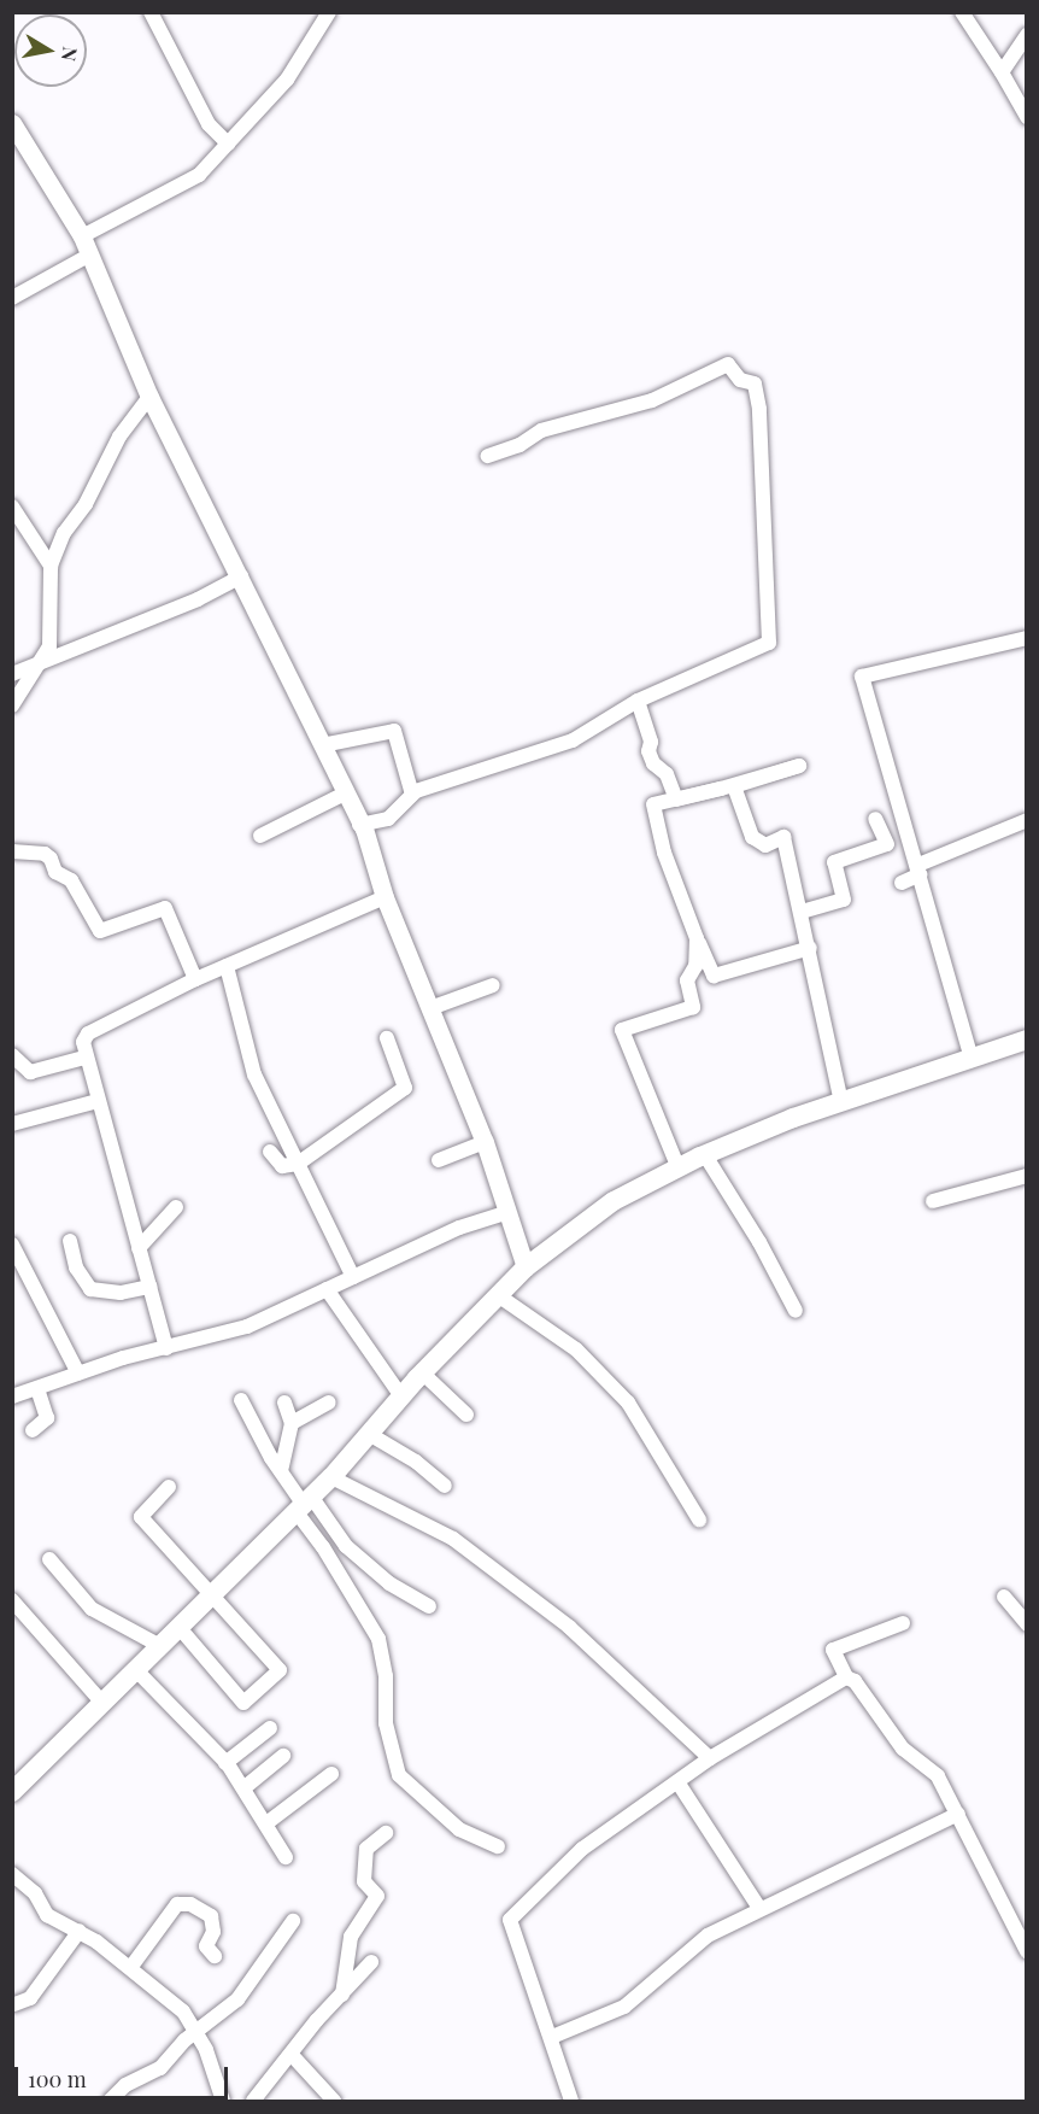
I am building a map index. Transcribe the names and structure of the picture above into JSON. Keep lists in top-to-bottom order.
{
  "scale_bar": "100 m",
  "north": "right"
}
